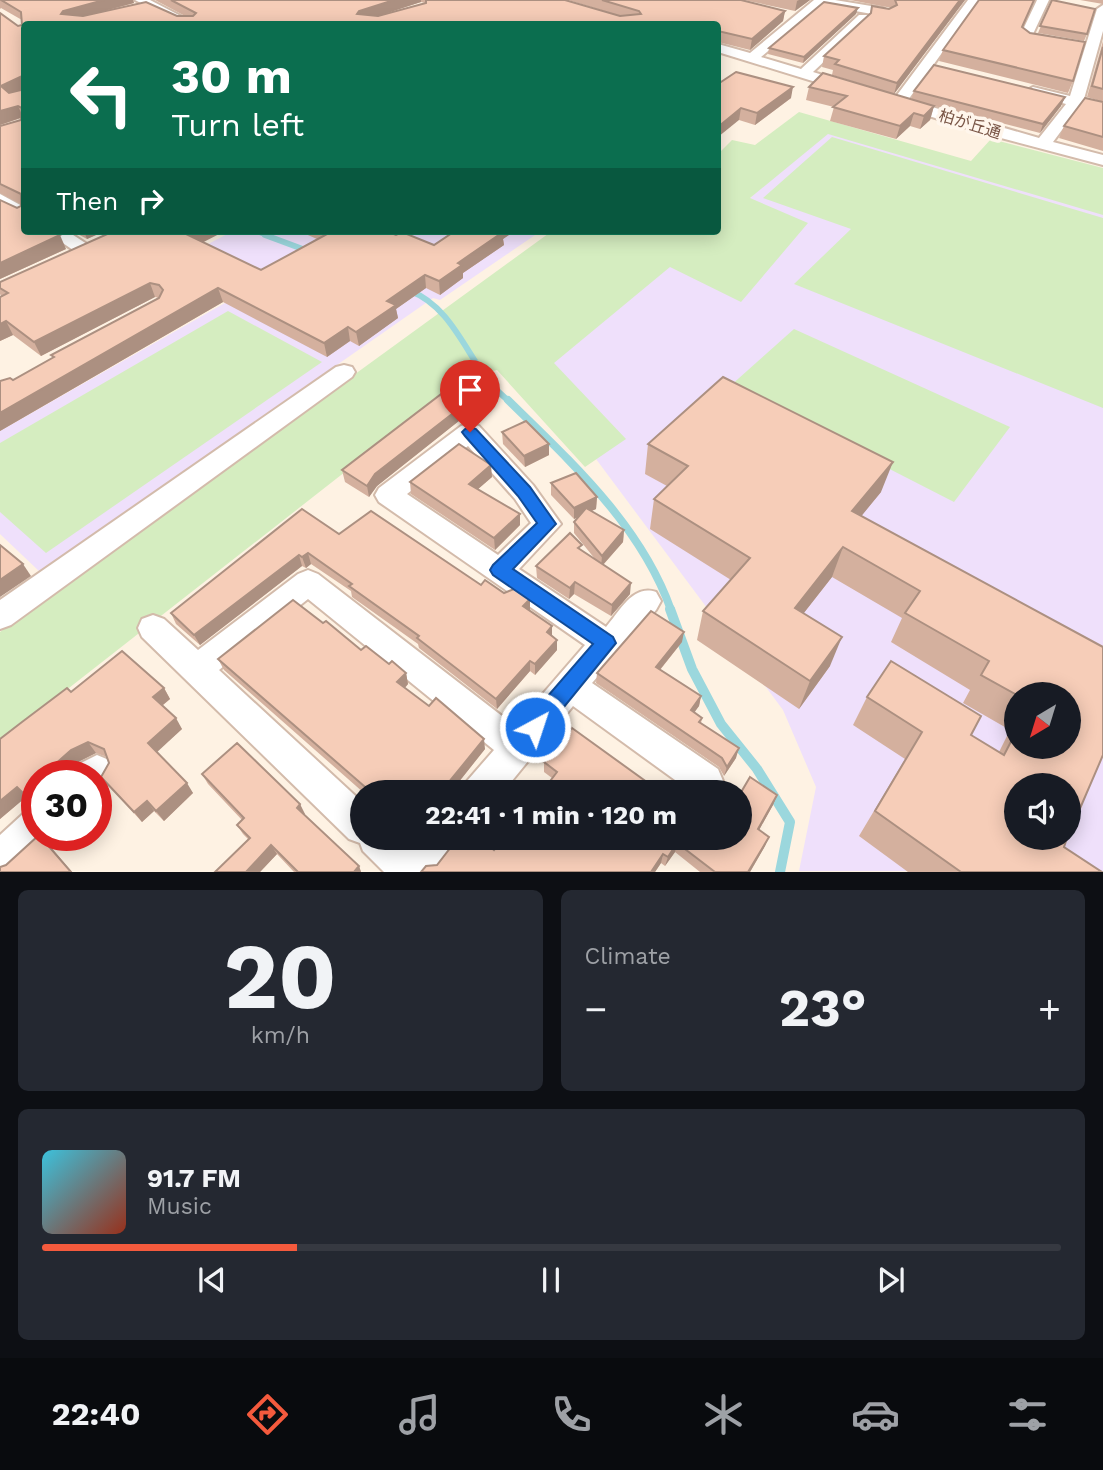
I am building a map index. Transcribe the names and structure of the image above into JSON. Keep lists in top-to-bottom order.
{
  "streets": {
    "street": ["柏が丘通"]
  },
  "north": "bottom left",
  "page": {
    "turn": ["30 m", "Turn left"],
    "then": "Then",
    "limit": "30",
    "trip": "22:41 · 1 min · 120 m",
    "tile": [
      ["20", "km/h"],
      "Climate"
    ],
    "heat": ["−", "23°", "+"],
    "song": ["91.7 FM", "Music"],
    "tabs": "22:40"
  }
}
